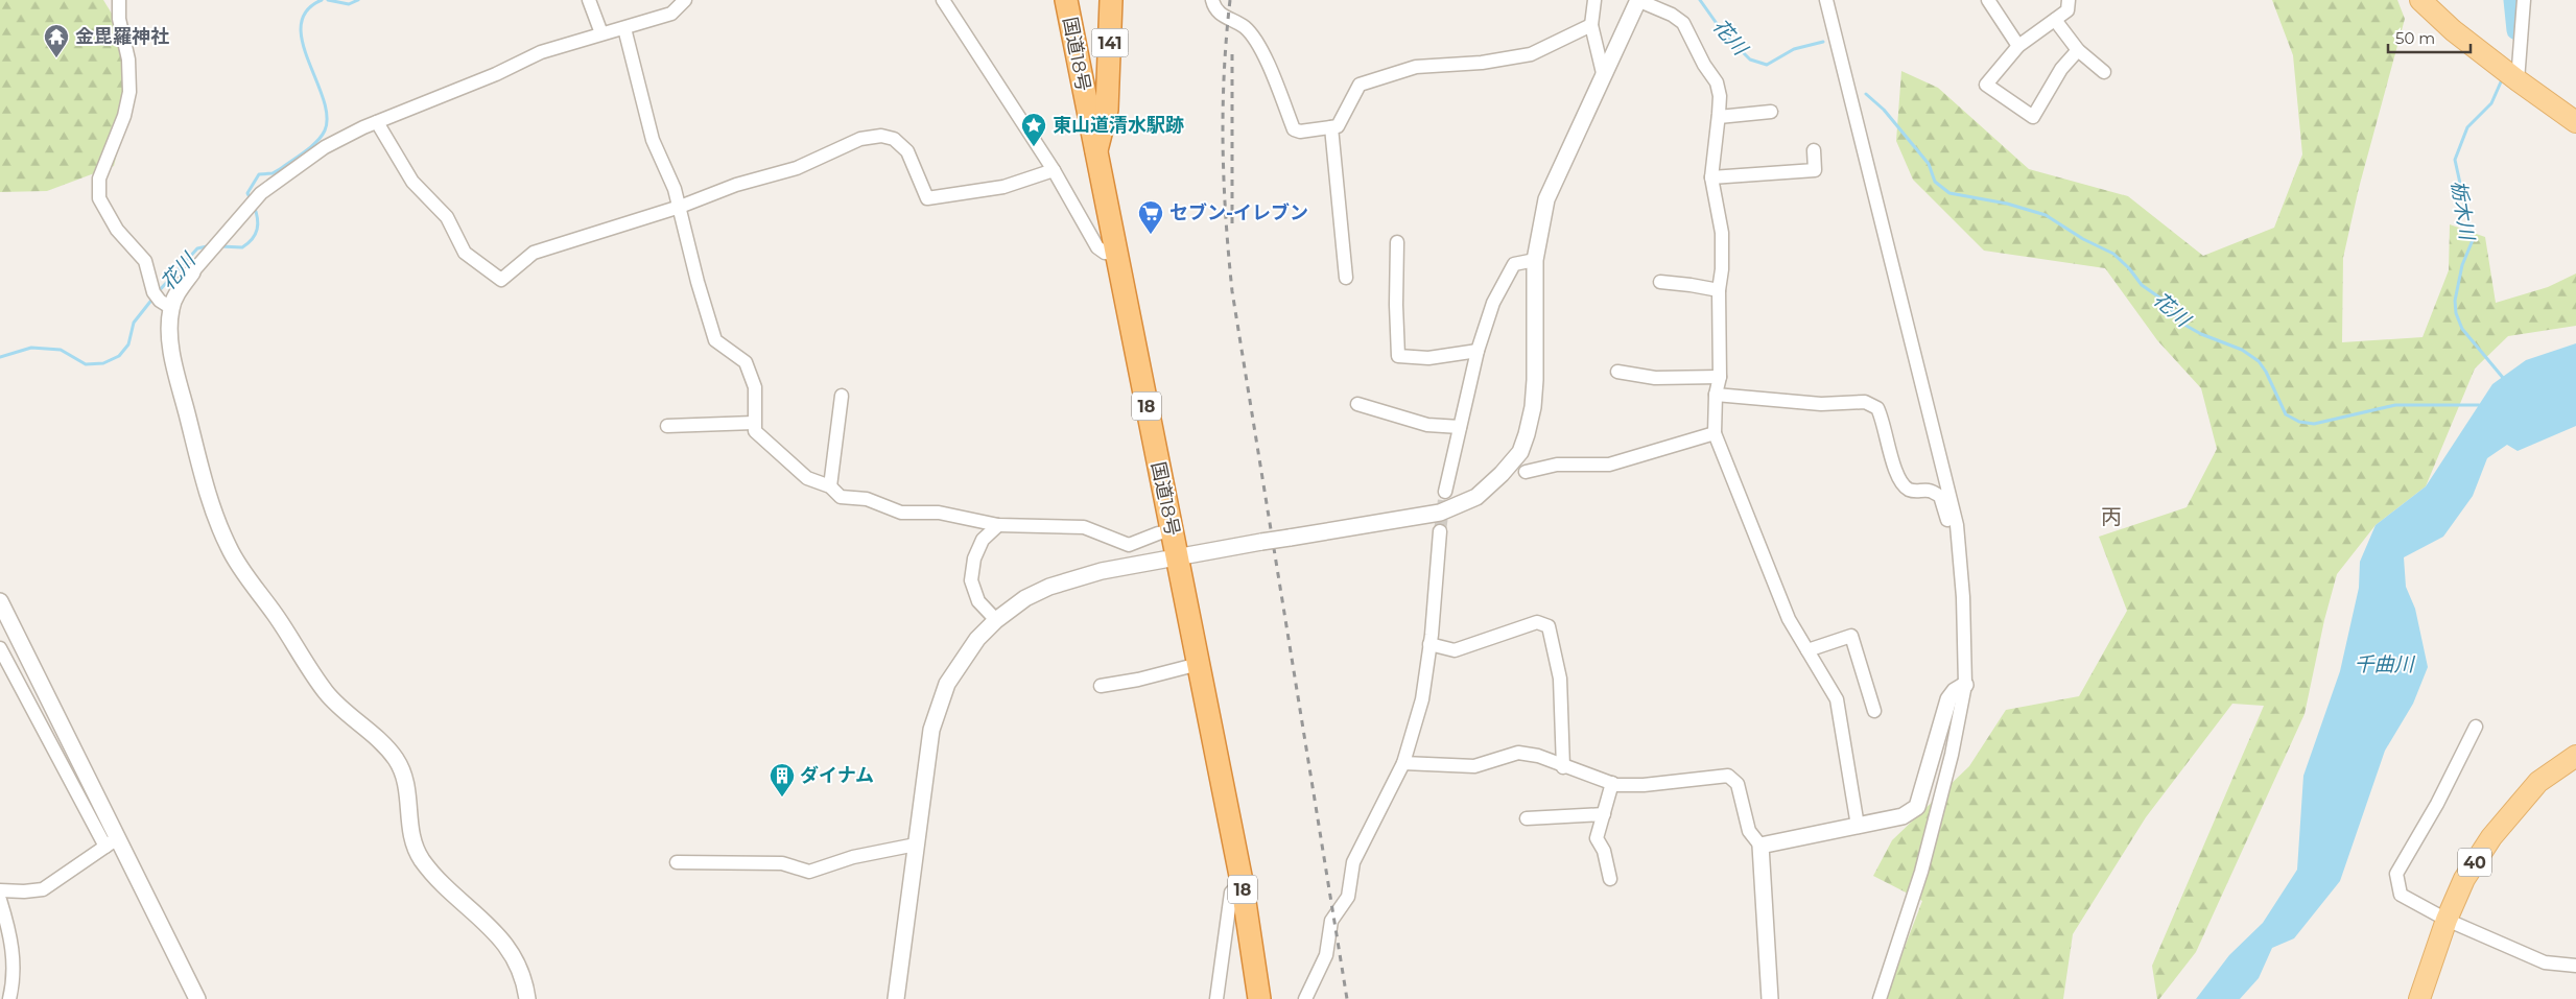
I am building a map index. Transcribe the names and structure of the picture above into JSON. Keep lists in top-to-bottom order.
{
  "streets": {
    "highway": ["141", "国道18号", "18"],
    "main road": ["40"]
  },
  "crossings": [
    ["141", "国道18号"]
  ],
  "districts": ["丙"],
  "water": ["花川", "栃木川", "千曲川"],
  "places": {
    "temple": ["金毘羅神社"],
    "place": ["東山道清水駅跡"],
    "supermarket": ["セブン-イレブン"],
    "building": ["ダイナム"]
  },
  "scale_bar": "50 m"
}
